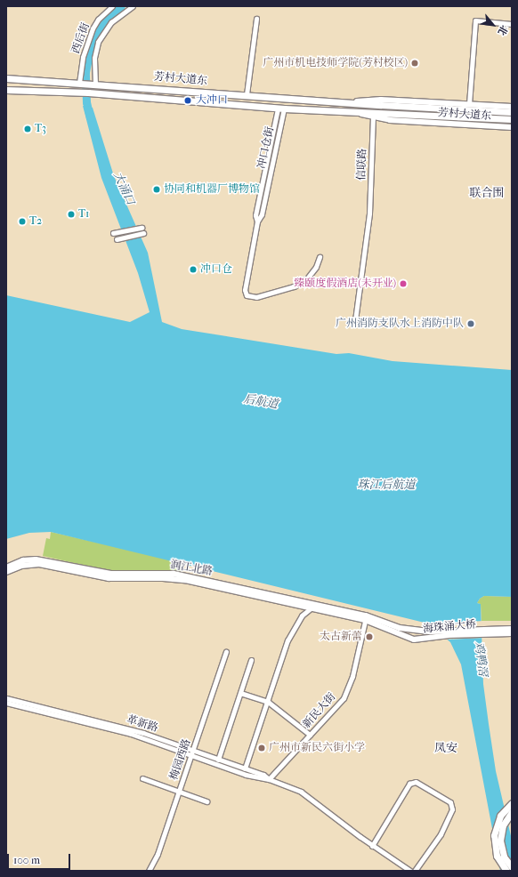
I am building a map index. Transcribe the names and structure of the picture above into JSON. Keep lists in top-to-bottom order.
{
  "streets": {
    "highway": ["芳村大道东"],
    "main road": ["润江北路", "海珠涌大桥"],
    "street": [
      "西后街",
      "冲口仓街",
      "信联路",
      "新民大街",
      "革新路",
      "梅园西路"
    ]
  },
  "crossings": [
    ["西后街", "芳村大道东"],
    ["芳村大道东", "冲口仓街"],
    ["芳村大道东", "信联路"],
    ["润江北路", "海珠涌大桥"],
    ["润江北路", "新民大街"],
    ["新民大街", "革新路"],
    ["革新路", "梅园西路"]
  ],
  "districts": ["联合围", "凤安"],
  "water": [
    "大涌口",
    "后航道",
    "珠江后航道",
    "鸡鸭滘"
  ],
  "places": [
    "广州市机电技师学院(芳村校区)",
    "大冲口",
    "T3",
    "协同和机器厂博物馆",
    "T1",
    "T2",
    "冲口仓",
    "臻颐度假酒店(未开业)",
    "广州消防支队水上消防中队",
    "太古新蕾",
    "广州市新民六街小学"
  ],
  "scale_bar": "100 m",
  "north": "bottom right"
}
